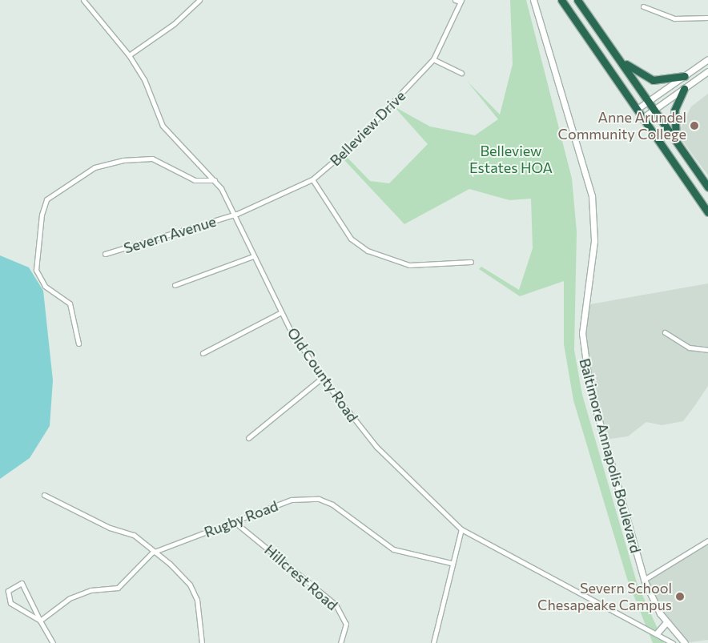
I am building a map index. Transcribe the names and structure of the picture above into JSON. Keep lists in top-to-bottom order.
{
  "streets": {
    "street": [
      "Belleview Drive",
      "Severn Avenue",
      "Old County Road",
      "Baltimore Annapolis Boulevard",
      "Rugby Road",
      "Hillcrest Road"
    ]
  },
  "crossings": [
    ["Belleview Drive", "Severn Avenue"],
    ["Belleview Drive", "Old County Road"],
    ["Severn Avenue", "Old County Road"],
    ["Rugby Road", "Hillcrest Road"]
  ],
  "parks": ["Belleview Estates HOA"],
  "places": ["Anne Arundel Community College", "Severn School Chesapeake Campus"]
}
